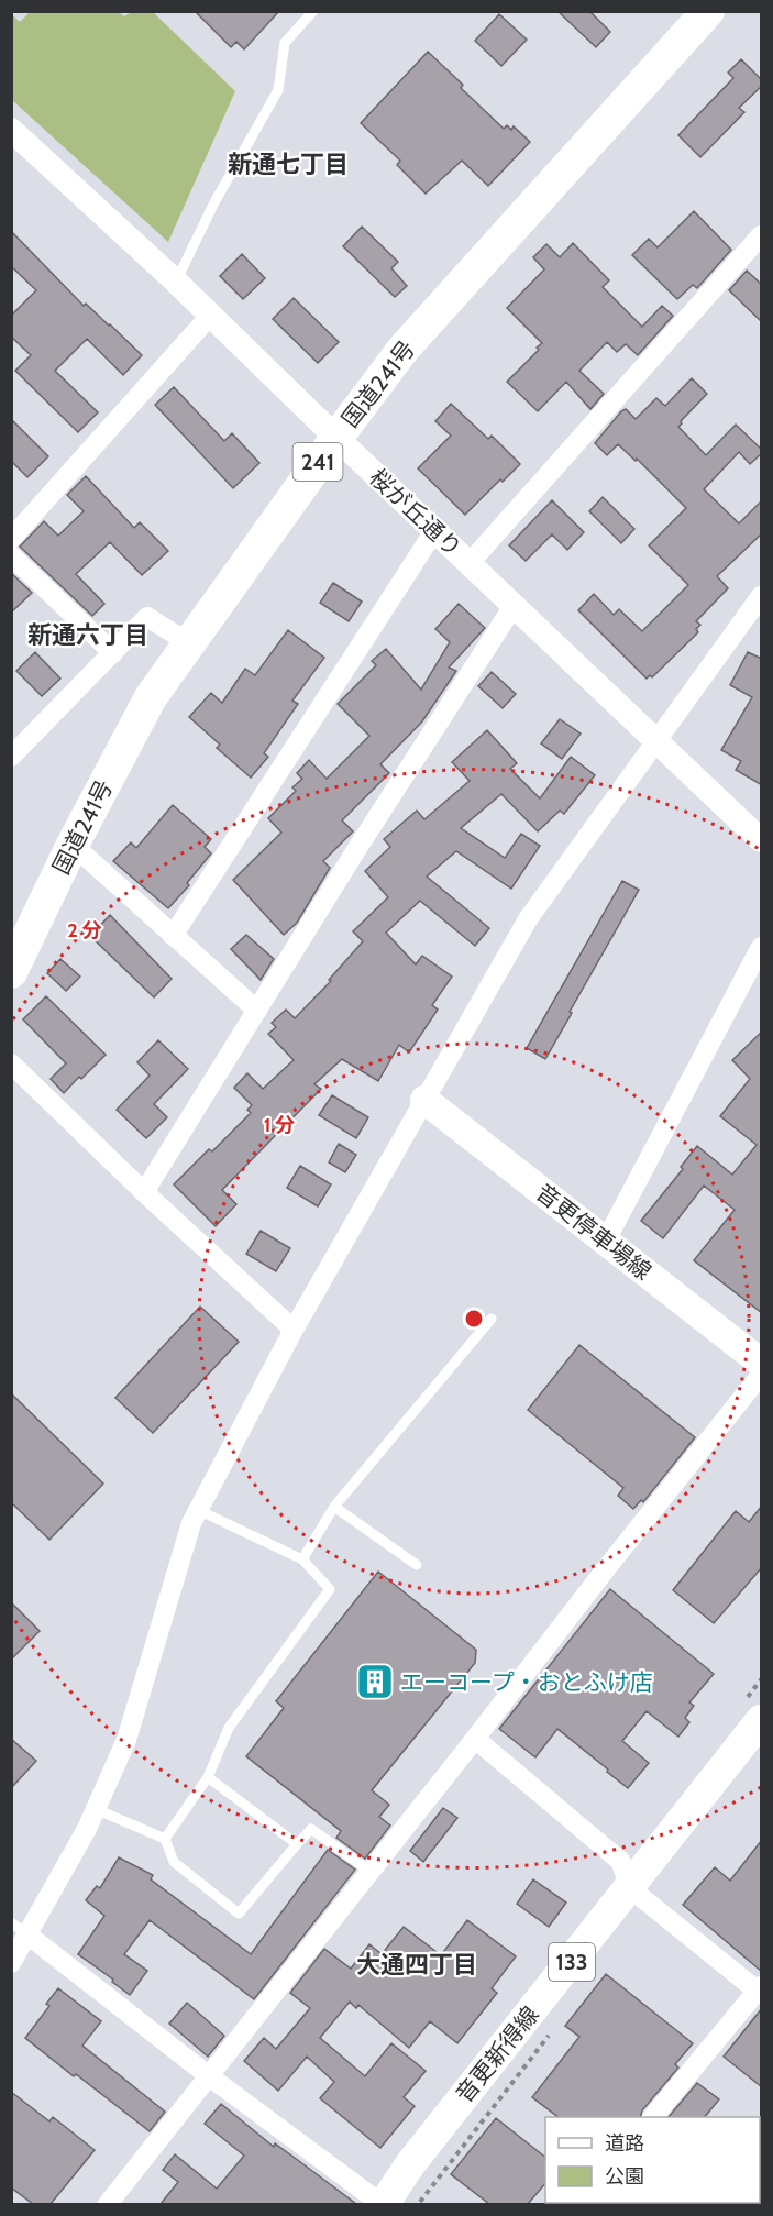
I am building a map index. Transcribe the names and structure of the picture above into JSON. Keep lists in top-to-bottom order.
{
  "streets": {
    "highway": ["国道241号", "241"],
    "main road": ["音更停車場線", "133", "音更新得線"],
    "street": ["桜が丘通り"]
  },
  "crossings": [
    ["国道241号", "桜が丘通り"]
  ],
  "districts": ["新通七丁目", "新通六丁目", "大通四丁目"],
  "places": {
    "building": ["エーコープ・おとふけ店"]
  },
  "legend": ["道路", "公園"],
  "rings": ["2 分", "1 分"]
}
